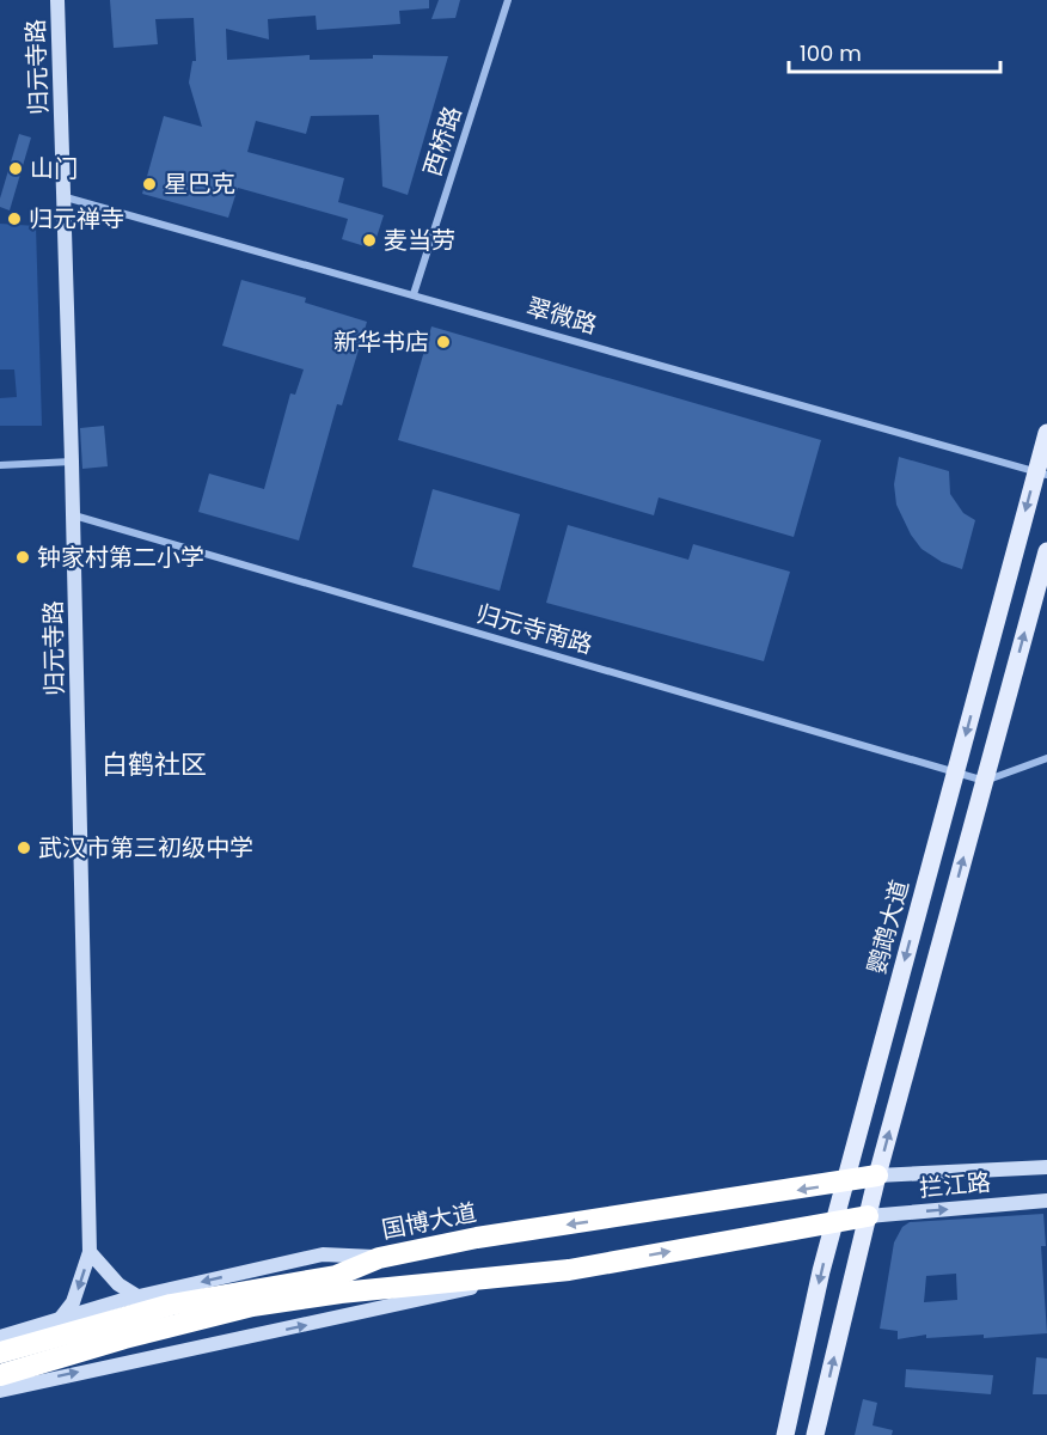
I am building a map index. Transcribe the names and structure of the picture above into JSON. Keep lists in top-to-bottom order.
{
  "streets": {
    "highway": ["国博大道"],
    "main road": ["鹦鹉大道"],
    "street": [
      "归元寺路",
      "西桥路",
      "翠微路",
      "归元寺南路",
      "拦江路"
    ]
  },
  "crossings": [
    ["归元寺路", "翠微路"],
    ["归元寺路", "归元寺南路"],
    ["西桥路", "翠微路"],
    ["翠微路", "鹦鹉大道"],
    ["归元寺南路", "鹦鹉大道"],
    ["鹦鹉大道", "国博大道"],
    ["拦江路", "国博大道"]
  ],
  "districts": ["白鹤社区"],
  "places": [
    "山门",
    "星巴克",
    "归元禅寺",
    "麦当劳",
    "新华书店",
    "钟家村第二小学",
    "武汉市第三初级中学"
  ],
  "scale_bar": "100 m"
}
